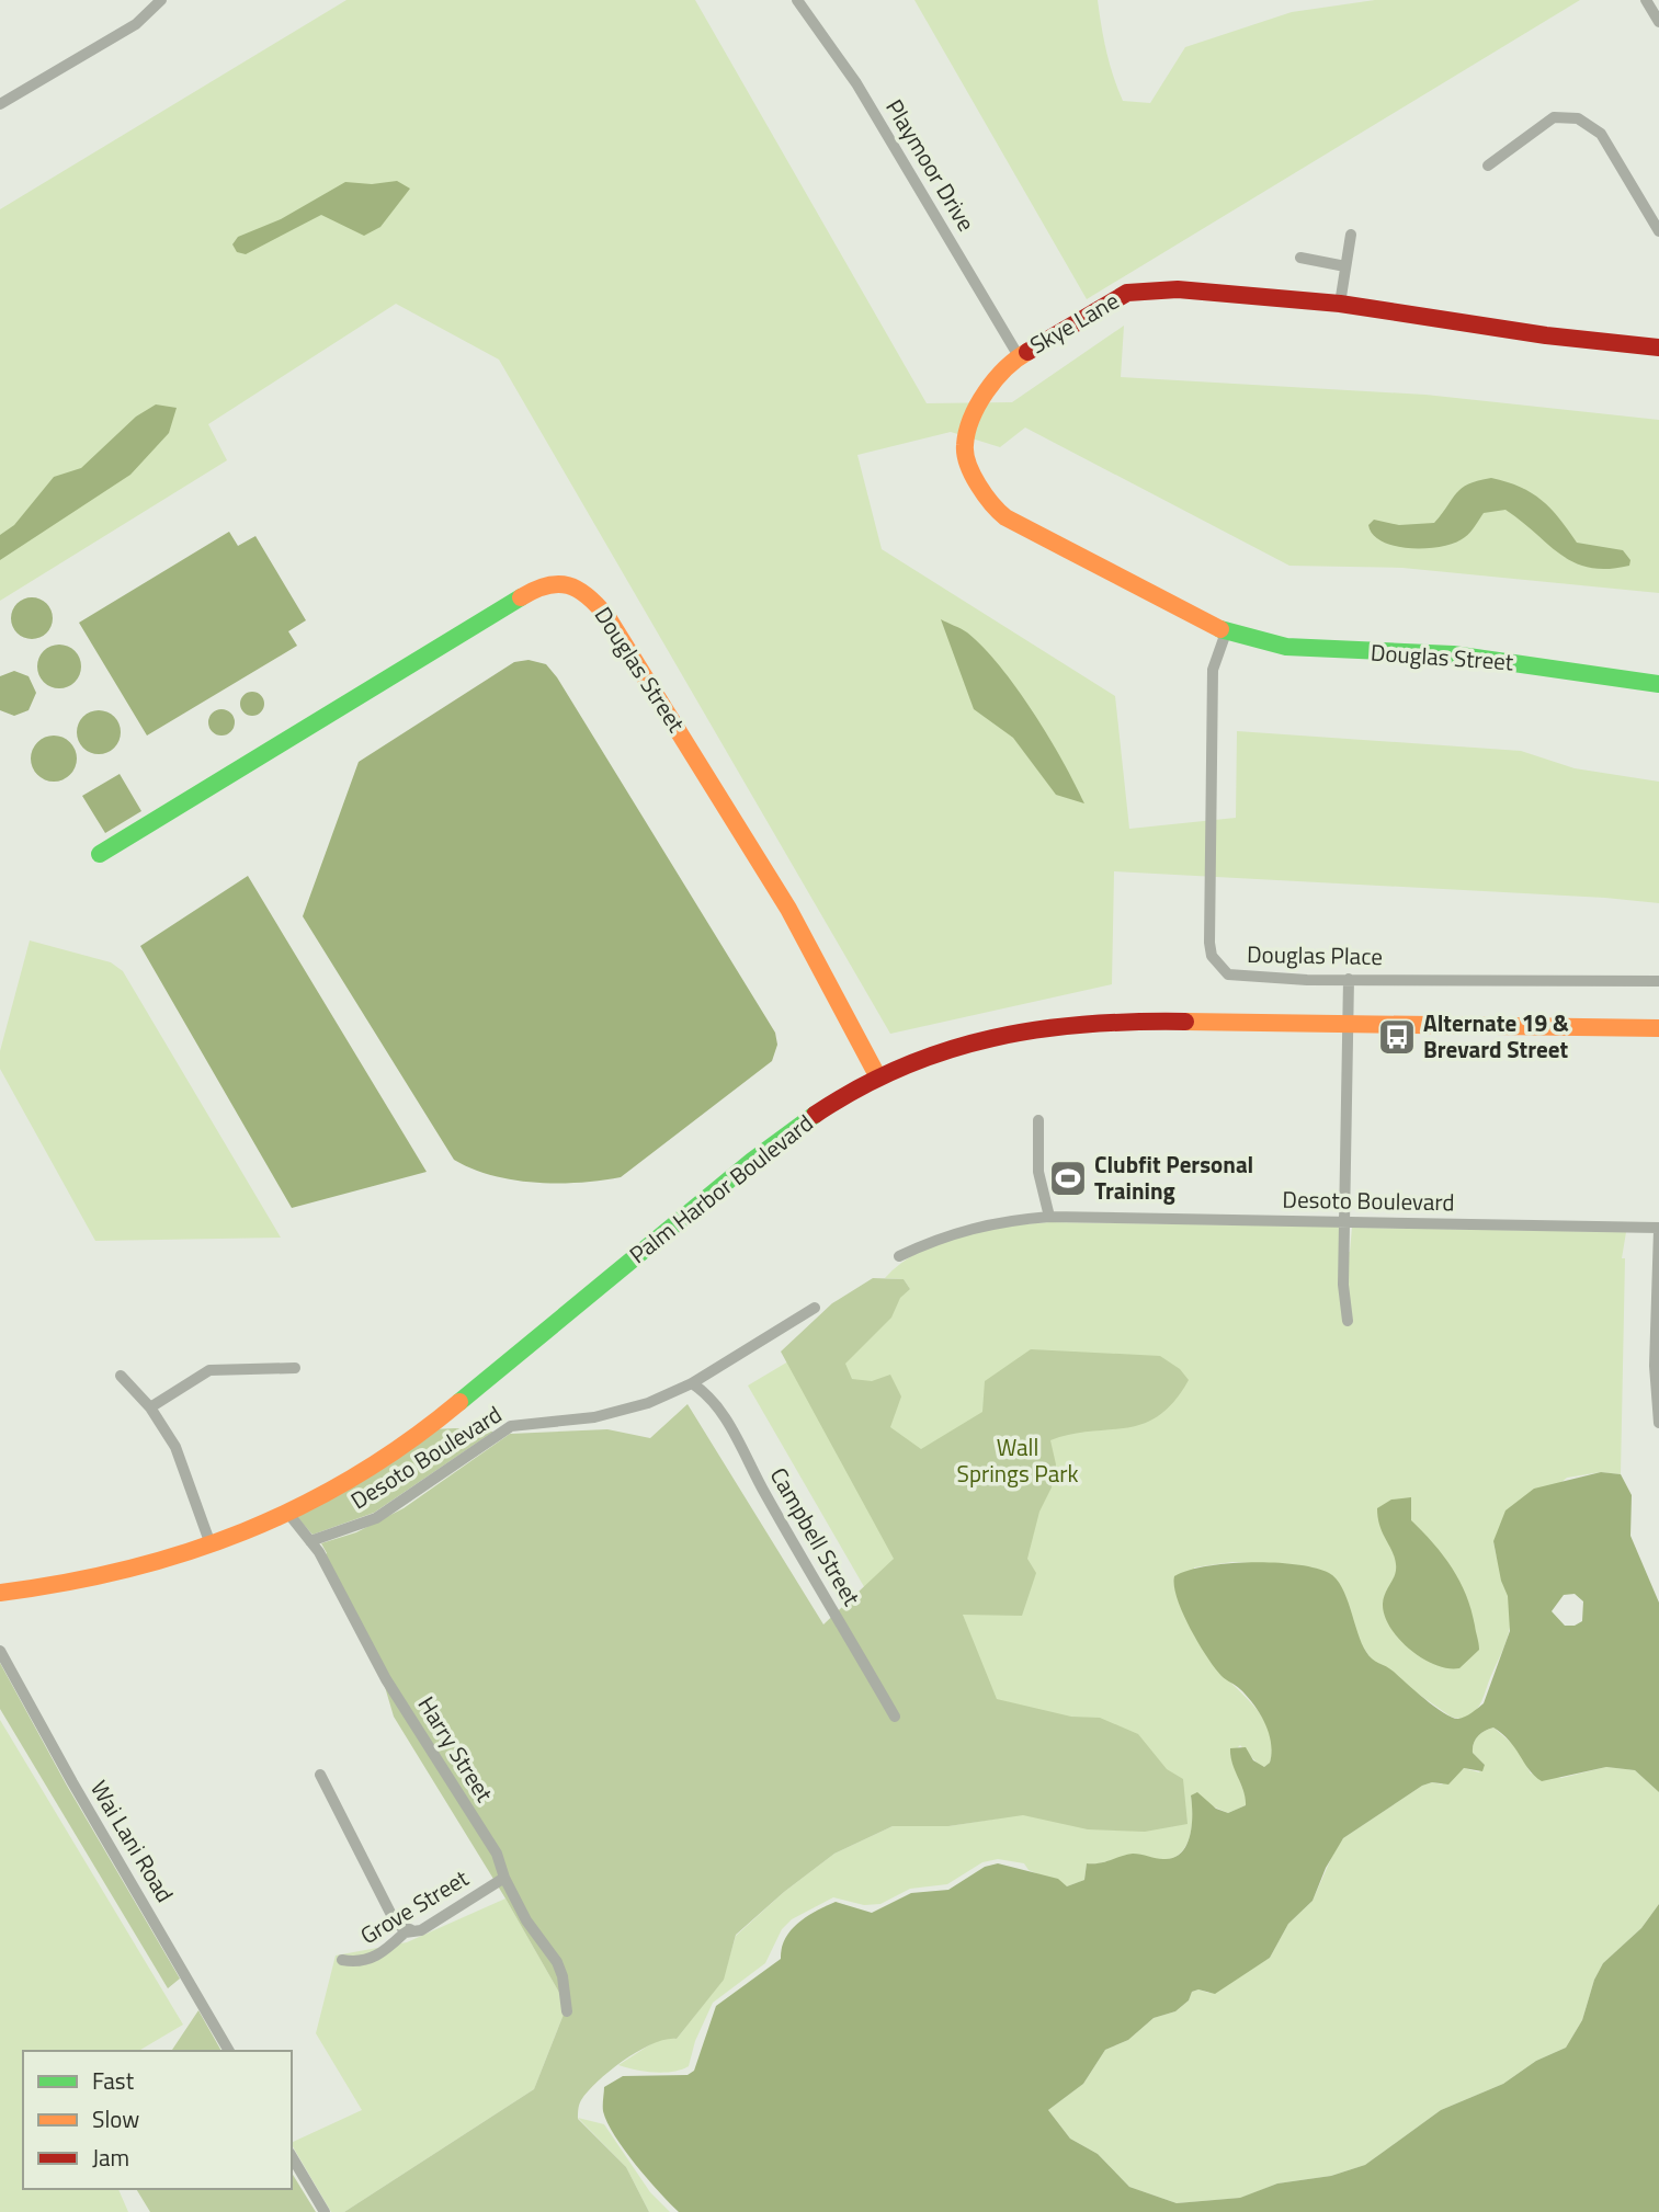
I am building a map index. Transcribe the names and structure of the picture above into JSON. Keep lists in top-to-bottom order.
{
  "streets": {
    "street": [
      "Playmoor Drive",
      "Skye Lane",
      "Douglas Street",
      "Douglas Place",
      "Palm Harbor Boulevard",
      "Desoto Boulevard",
      "Campbell Street",
      "Harry Street",
      "Wai Lani Road",
      "Grove Street"
    ]
  },
  "crossings": [
    ["Playmoor Drive", "Skye Lane"],
    ["Skye Lane", "Douglas Street"],
    ["Skye Lane", "Douglas Place"],
    ["Douglas Street", "Douglas Place"],
    ["Douglas Street", "Palm Harbor Boulevard"],
    ["Palm Harbor Boulevard", "Harry Street"],
    ["Desoto Boulevard", "Campbell Street"],
    ["Desoto Boulevard", "Harry Street"],
    ["Harry Street", "Grove Street"]
  ],
  "parks": ["Wall Springs Park"],
  "places": {
    "bus stop": ["Alternate 19 & Brevard Street"],
    "sports": ["Clubfit Personal Training"]
  },
  "legend": ["Fast", "Slow", "Jam"]
}
